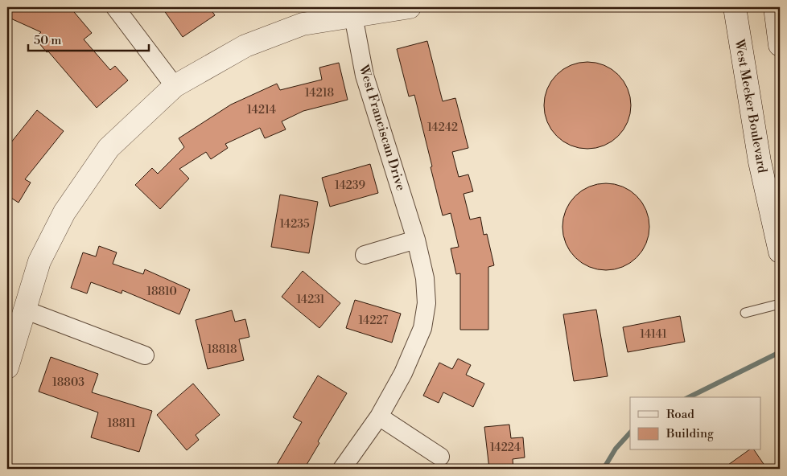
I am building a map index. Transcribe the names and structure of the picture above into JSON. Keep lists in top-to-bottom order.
{
  "streets": {
    "street": ["West Meeker Boulevard", "West Franciscan Drive"]
  },
  "house_numbers": [
    "14218",
    "14214",
    "14242",
    "14239",
    "14235",
    "18810",
    "14231",
    "14227",
    "14141",
    "18818",
    "18803",
    "18811",
    "14224"
  ],
  "legend": ["Road", "Building"],
  "scale_bar": "50 m"
}
